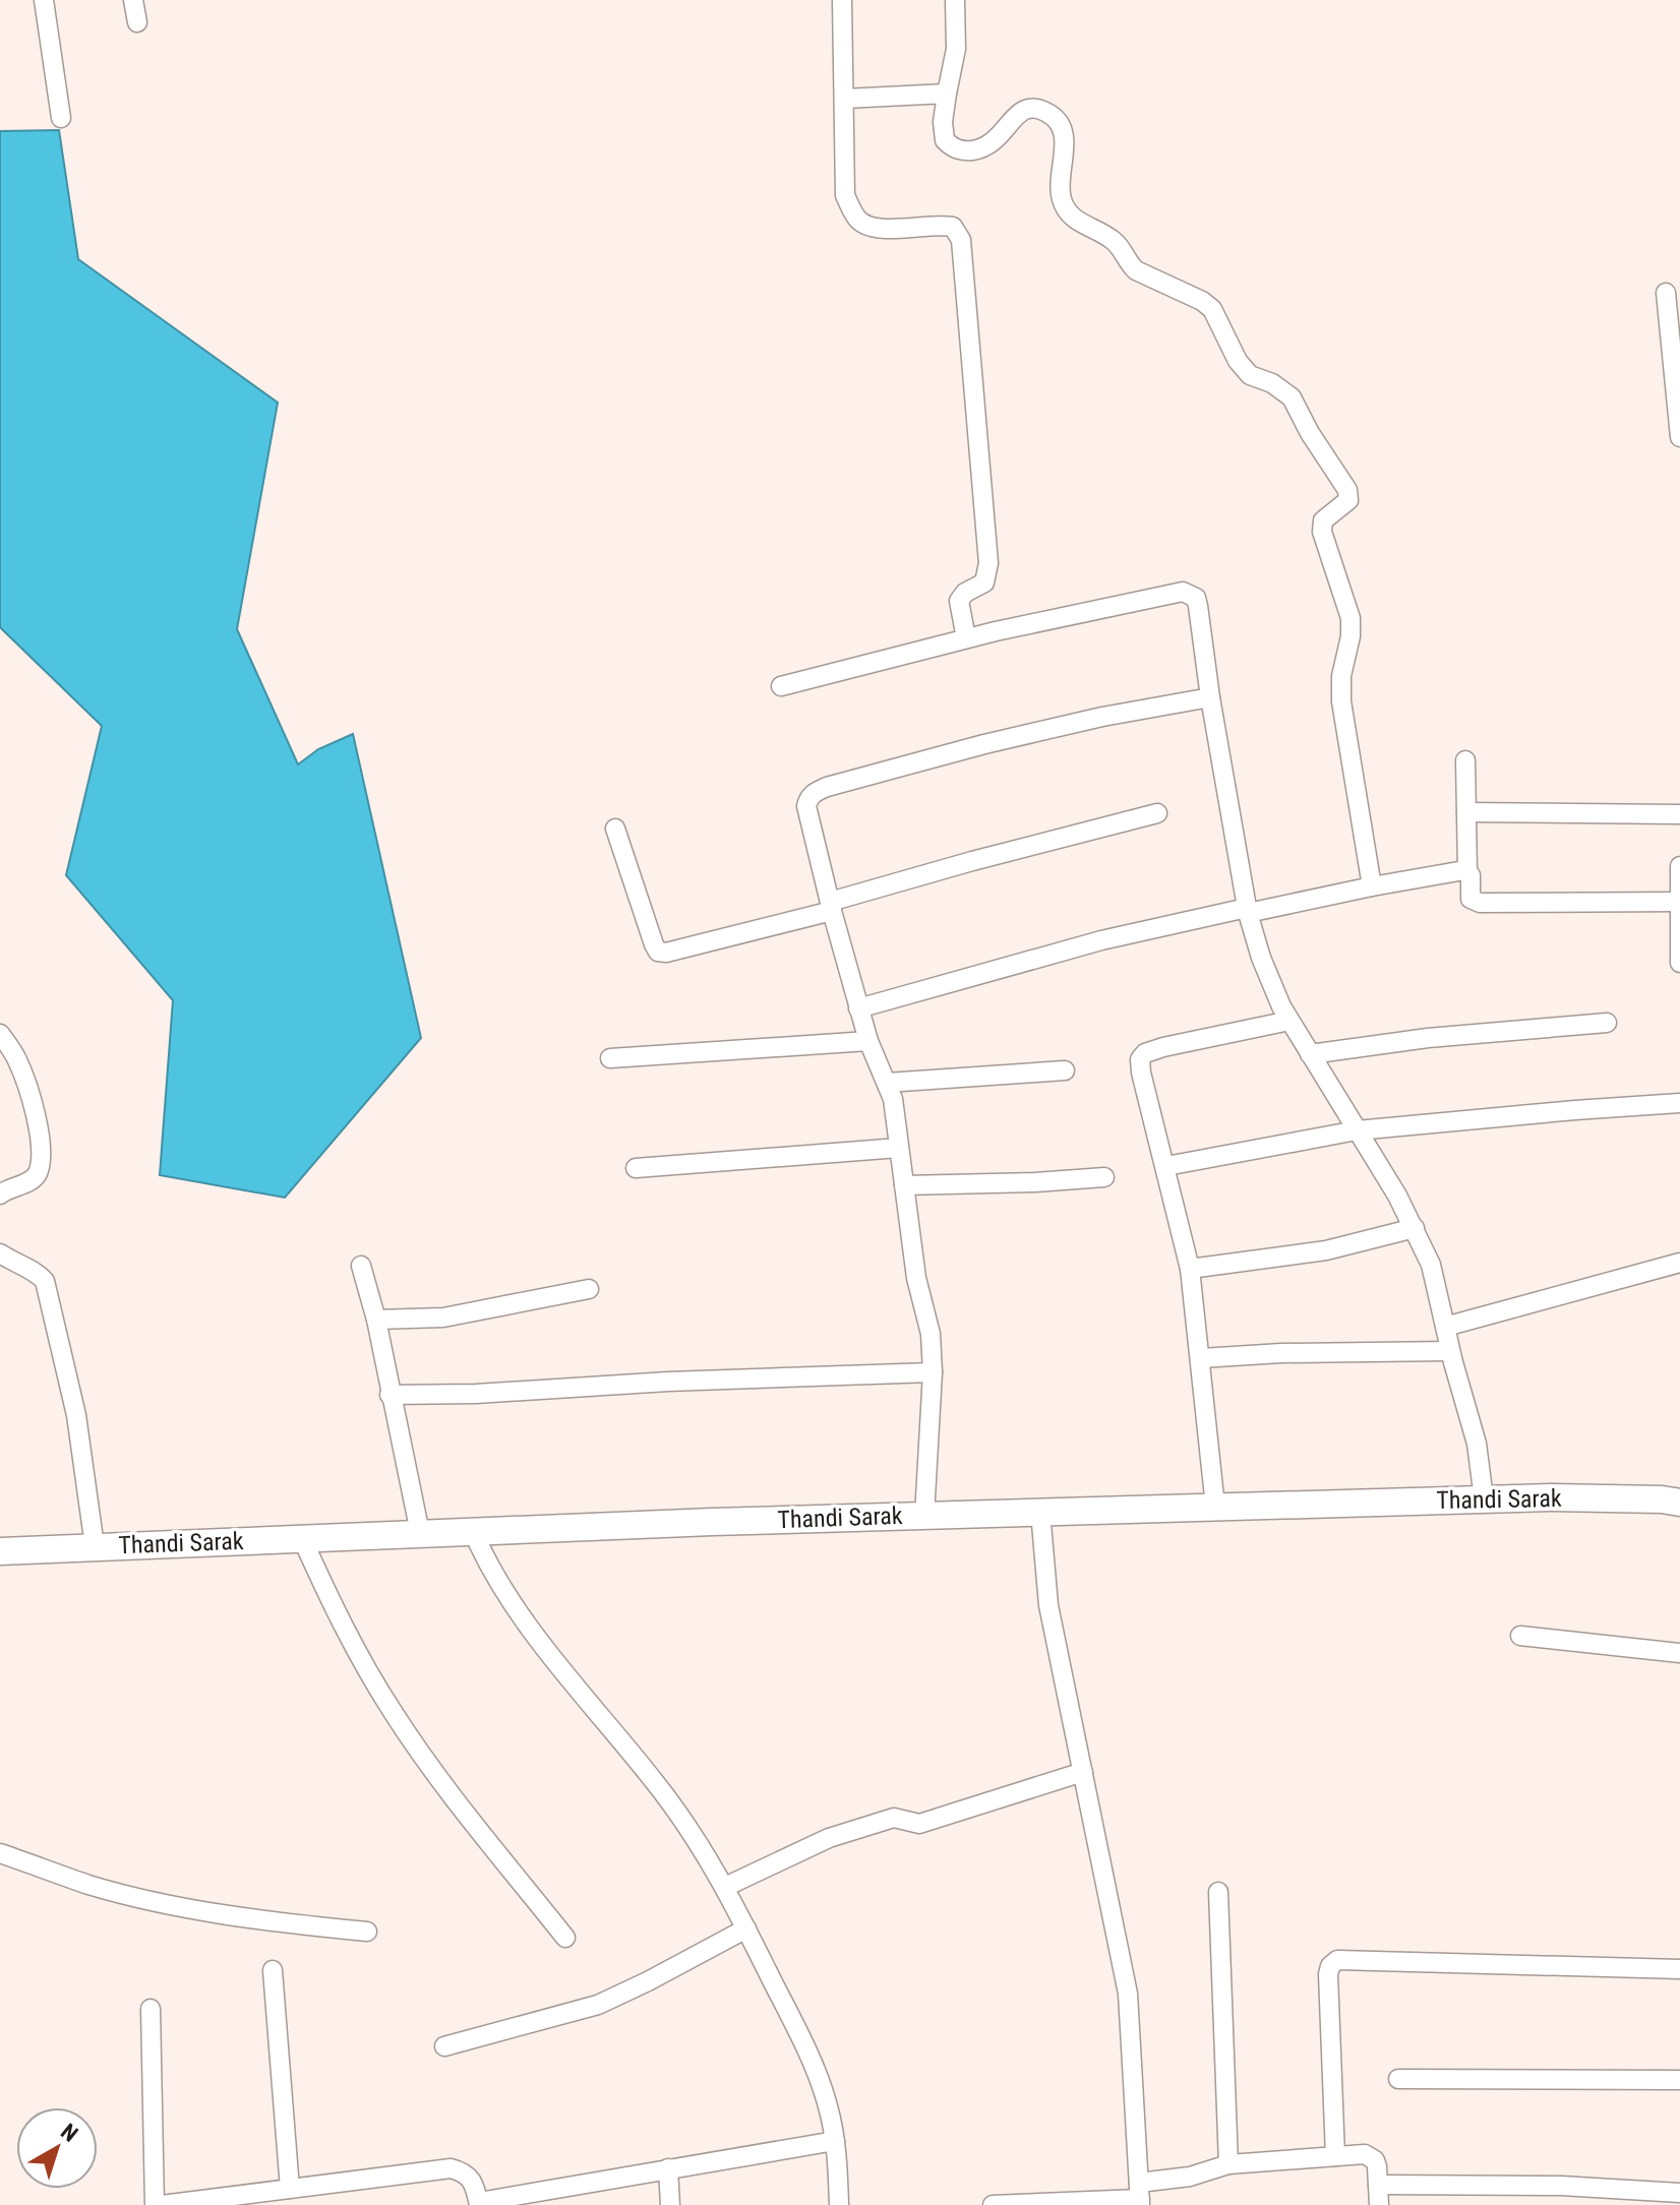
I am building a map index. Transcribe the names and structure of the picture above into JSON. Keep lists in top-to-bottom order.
{
  "streets": {
    "main road": ["Thandi Sarak"]
  },
  "north": "top right"
}
